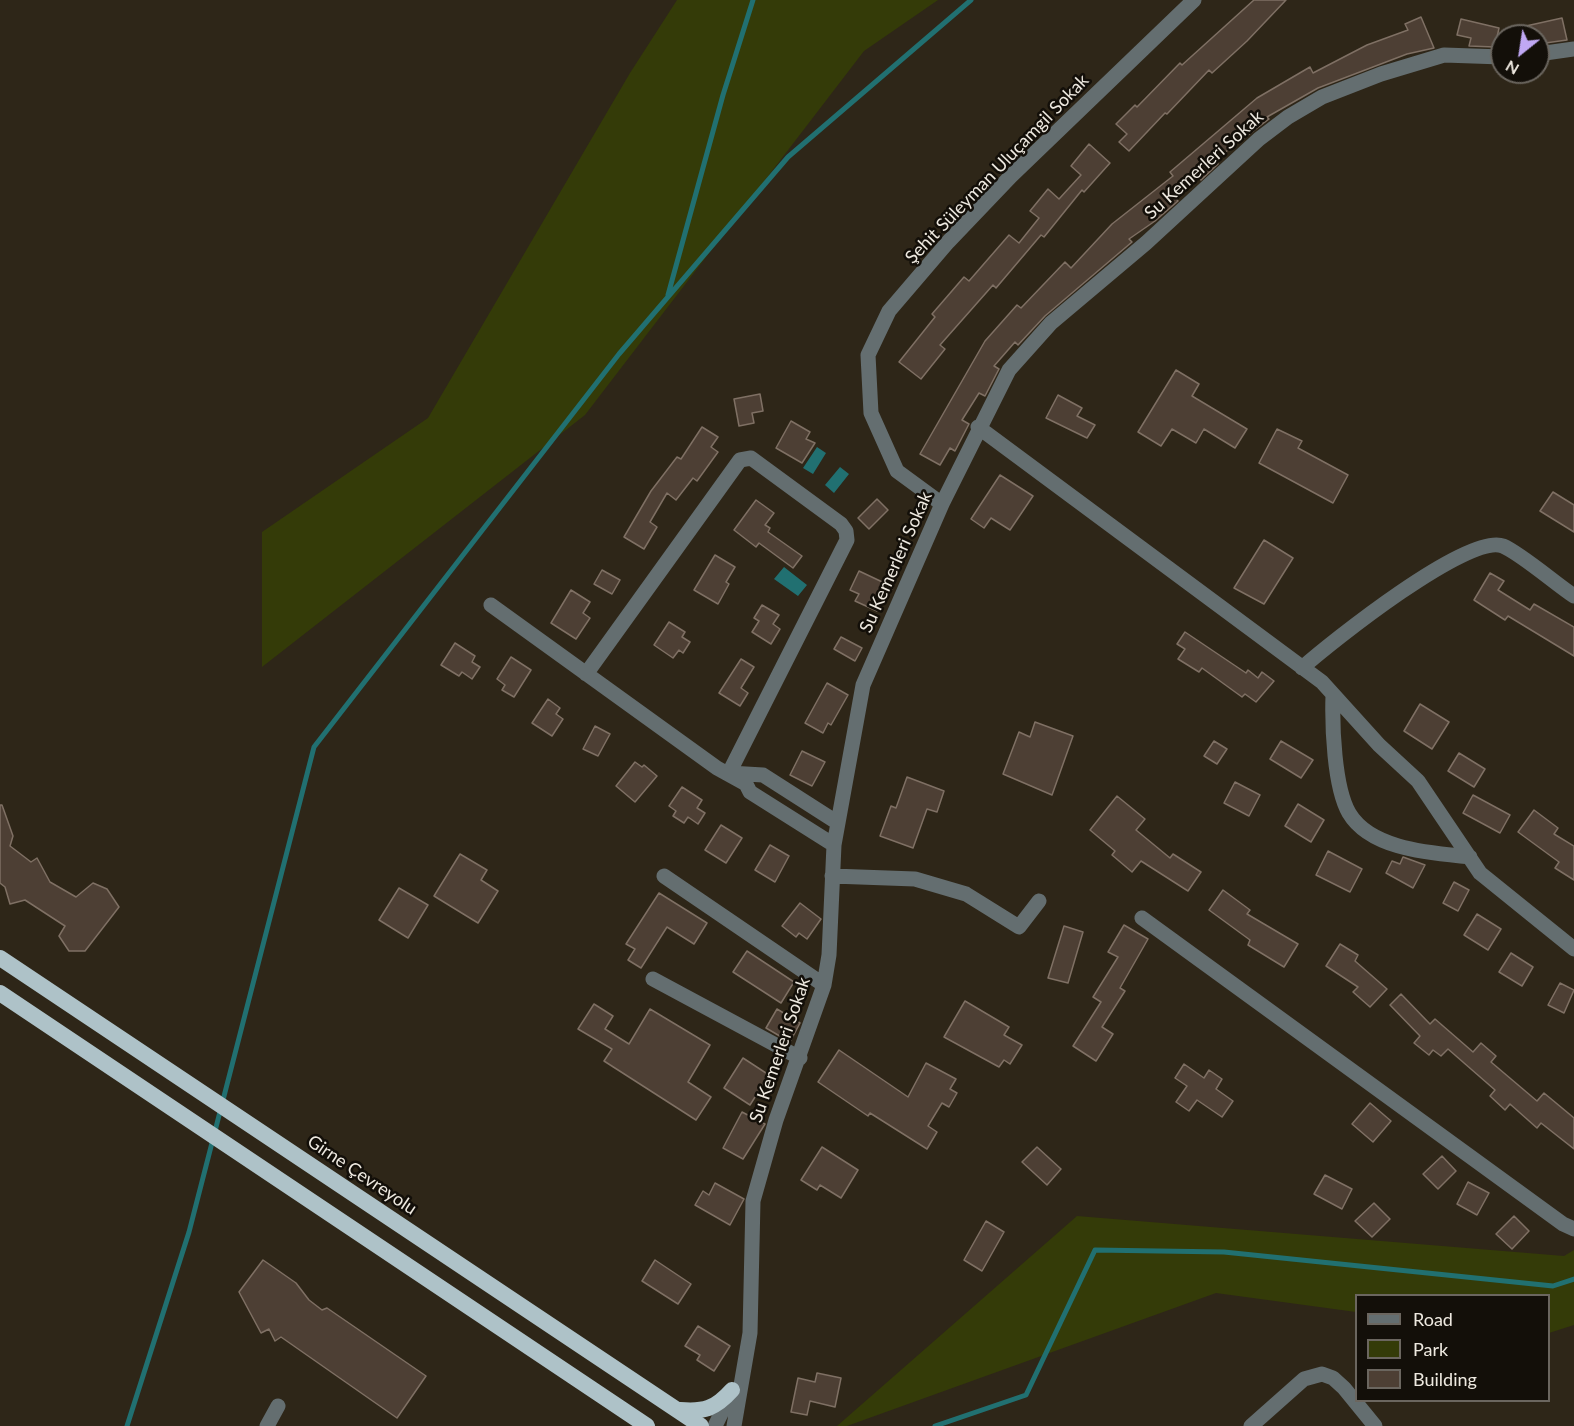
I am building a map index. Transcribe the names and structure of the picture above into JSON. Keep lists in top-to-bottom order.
{
  "streets": {
    "highway": ["Girne Çevreyolu"],
    "street": ["Su Kemerleri Sokak", "Şehit Süleyman Uluçamgil Sokak"]
  },
  "crossings": [
    ["Su Kemerleri Sokak", "Şehit Süleyman Uluçamgil Sokak"]
  ],
  "legend": ["Road", "Park", "Building"],
  "north": "bottom left"
}
